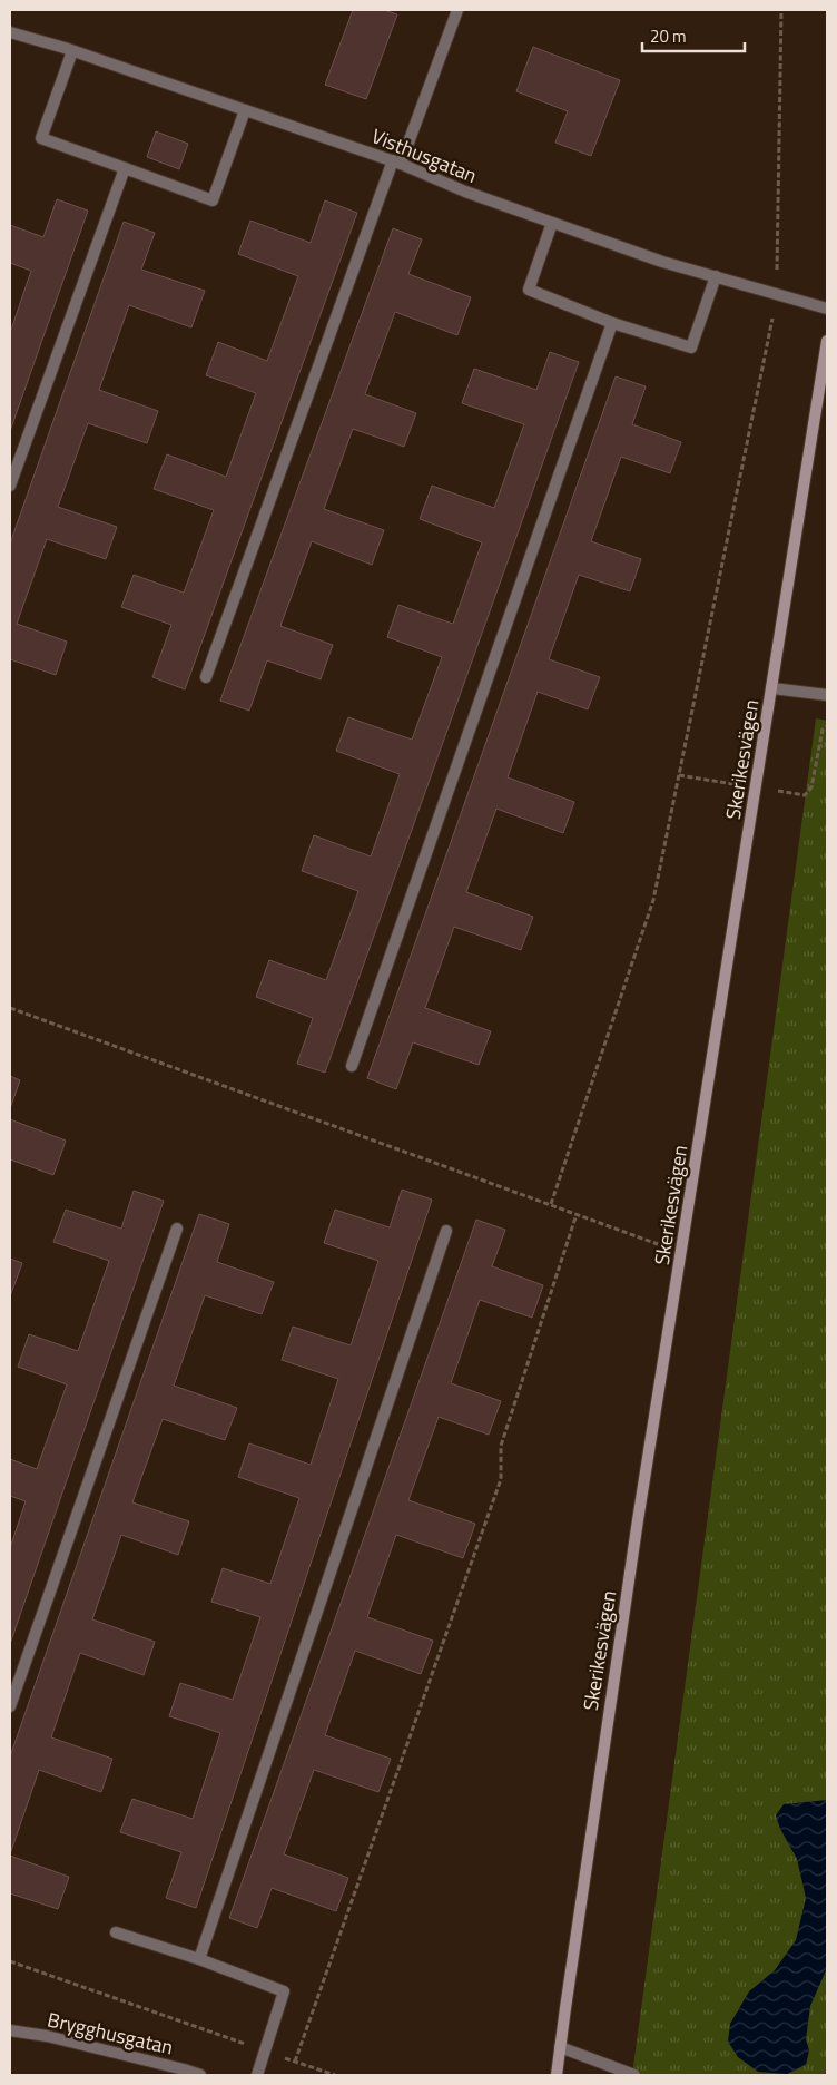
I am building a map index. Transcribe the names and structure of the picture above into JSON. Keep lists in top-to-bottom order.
{
  "streets": {
    "street": ["Visthusgatan", "Skerikesvägen", "Brygghusgatan"]
  },
  "scale_bar": "20 m"
}
